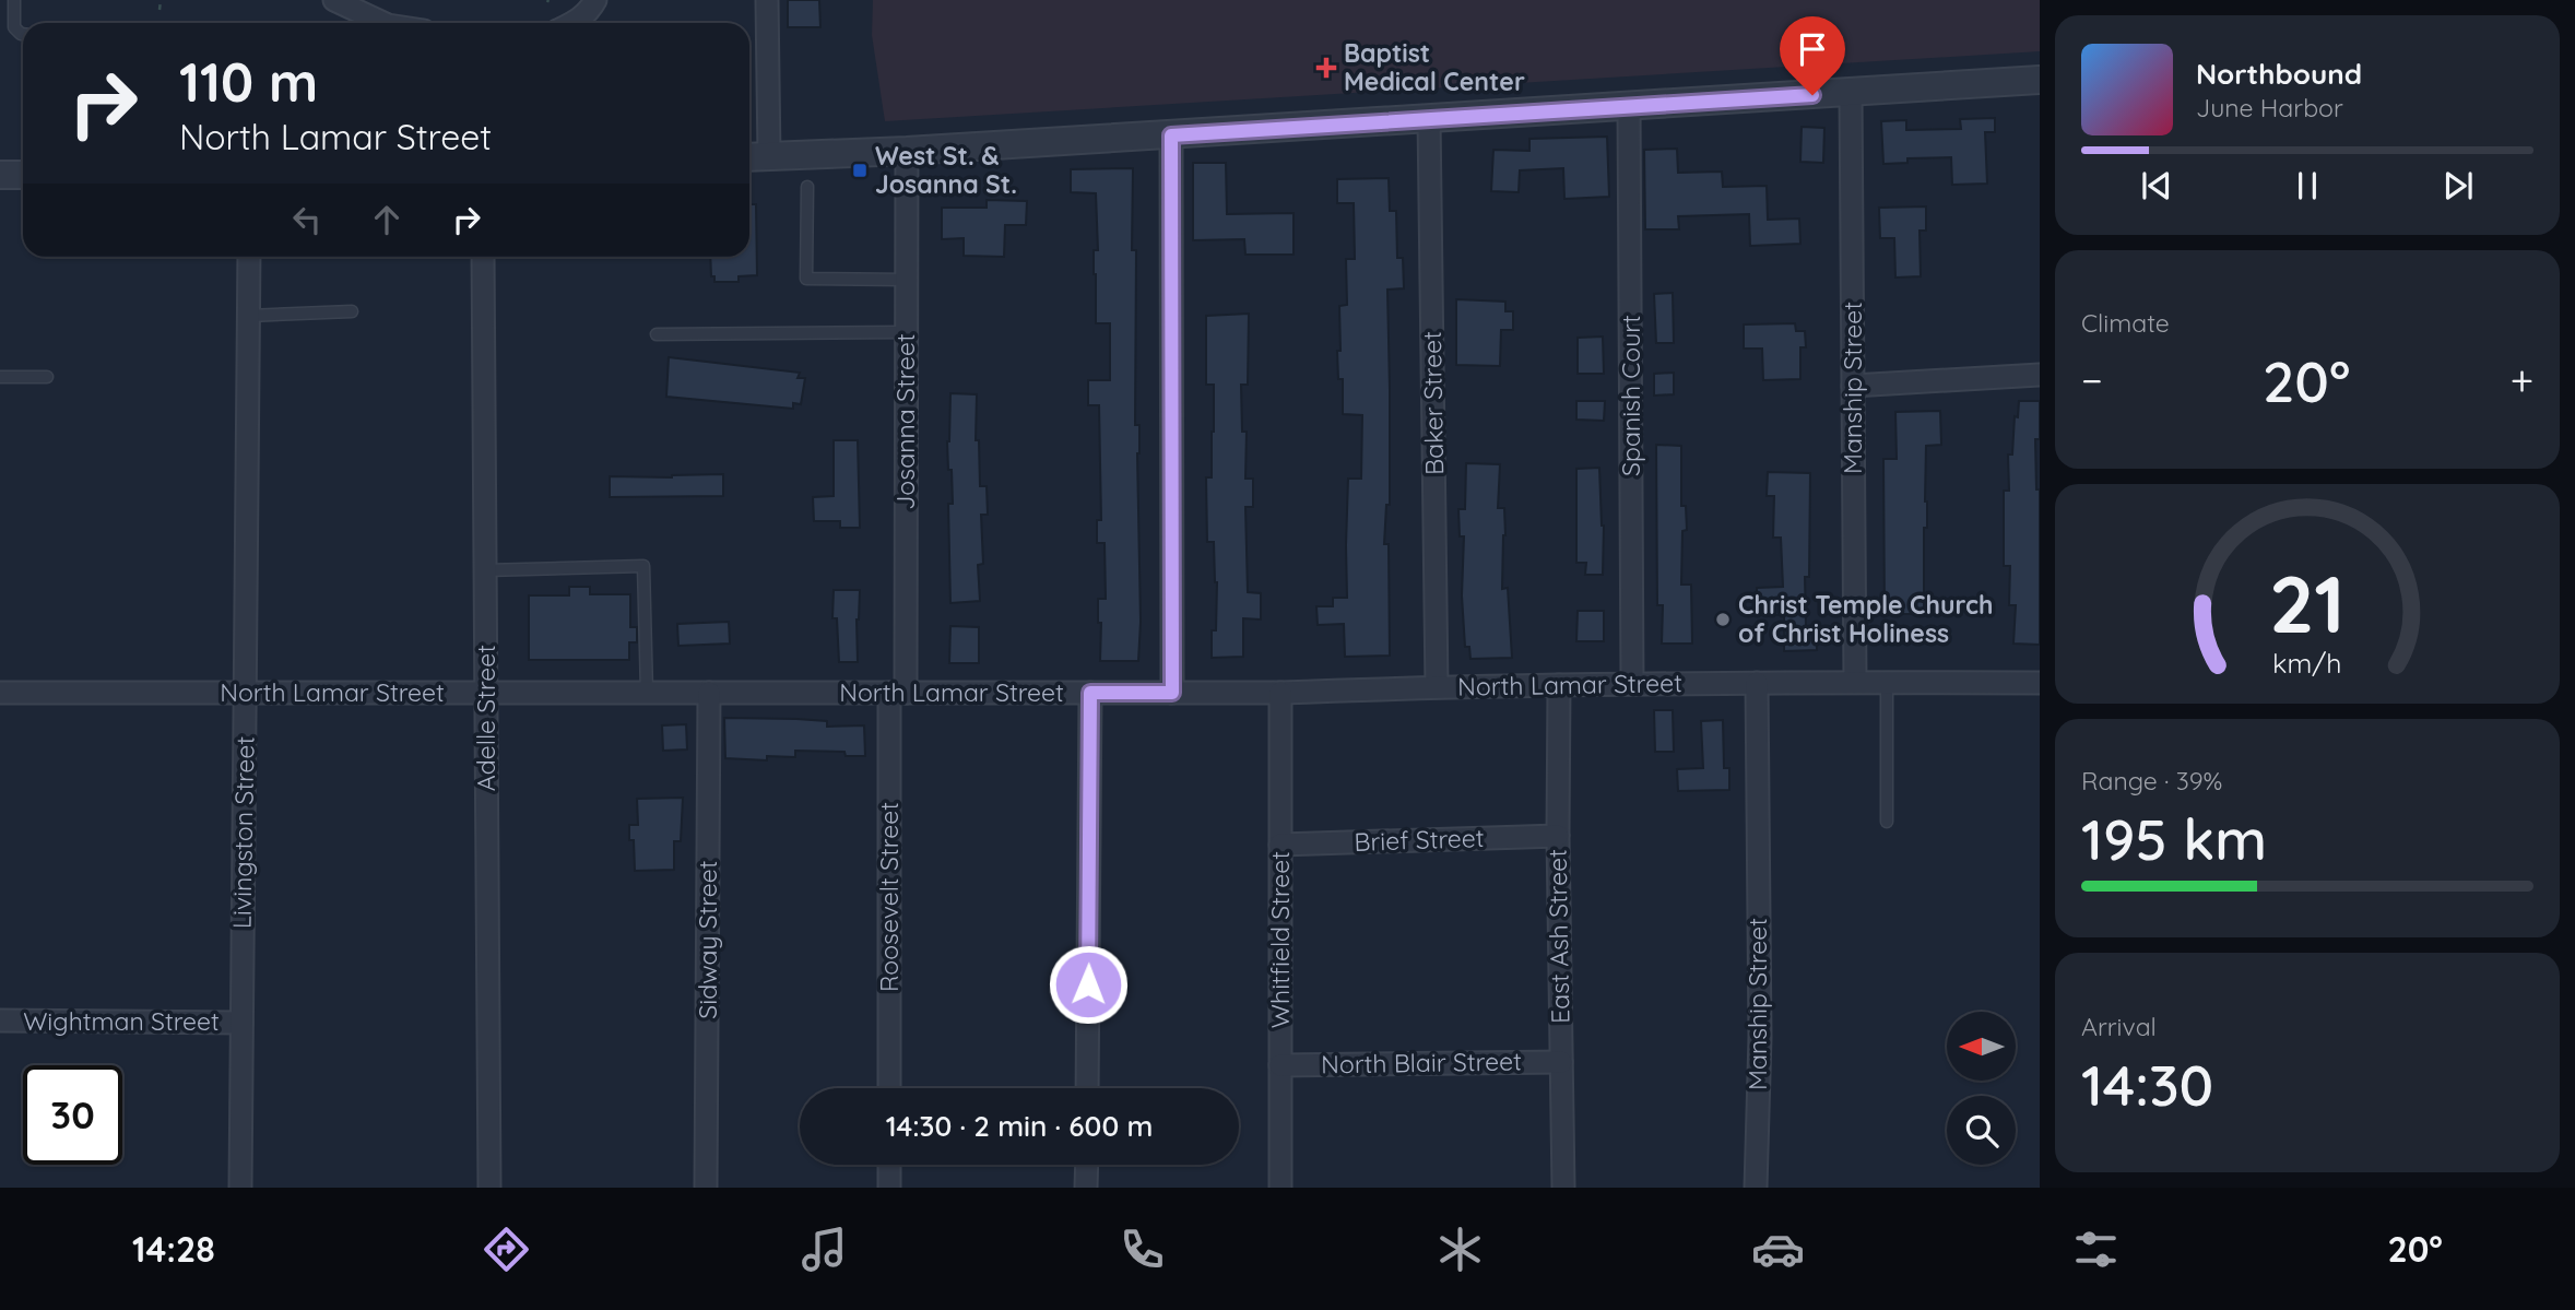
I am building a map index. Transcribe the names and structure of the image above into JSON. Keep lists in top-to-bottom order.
{
  "streets": {
    "street": [
      "Manship Street",
      "Spanish Court",
      "Baker Street",
      "Josanna Street",
      "North Lamar Street",
      "Adelle Street",
      "Livingston Street",
      "Brief Street",
      "Roosevelt Street",
      "East Ash Street",
      "Sidway Street",
      "Whitfield Street",
      "Wightman Street",
      "North Blair Street"
    ]
  },
  "crossings": [
    ["Manship Street", "North Lamar Street"],
    ["Spanish Court", "North Lamar Street"],
    ["Baker Street", "North Lamar Street"],
    ["Josanna Street", "North Lamar Street"],
    ["Josanna Street", "Roosevelt Street"],
    ["North Lamar Street", "Adelle Street"],
    ["North Lamar Street", "Livingston Street"],
    ["North Lamar Street", "Roosevelt Street"],
    ["North Lamar Street", "East Ash Street"],
    ["North Lamar Street", "Sidway Street"],
    ["North Lamar Street", "Whitfield Street"],
    ["Livingston Street", "Wightman Street"],
    ["Brief Street", "East Ash Street"],
    ["Brief Street", "Whitfield Street"],
    ["East Ash Street", "North Blair Street"],
    ["Whitfield Street", "North Blair Street"]
  ],
  "places": {
    "health": ["Baptist Medical Center"],
    "transit": ["West St. & Josanna St."],
    "other": ["Christ Temple Church of Christ Holiness"]
  },
  "north": "left",
  "page": {
    "turn": ["110 m", "North Lamar Street"],
    "song": ["Northbound", "June Harbor"],
    "tile": [
      "Climate",
      ["Range · 39%", "195 km"],
      ["Arrival", "14:30"]
    ],
    "heat": ["−", "20°", "+"],
    "limit": "30",
    "trip": "14:30 · 2 min · 600 m",
    "tabs": ["14:28", "20°"],
    "gauge": ["21", "km/h"]
  }
}
